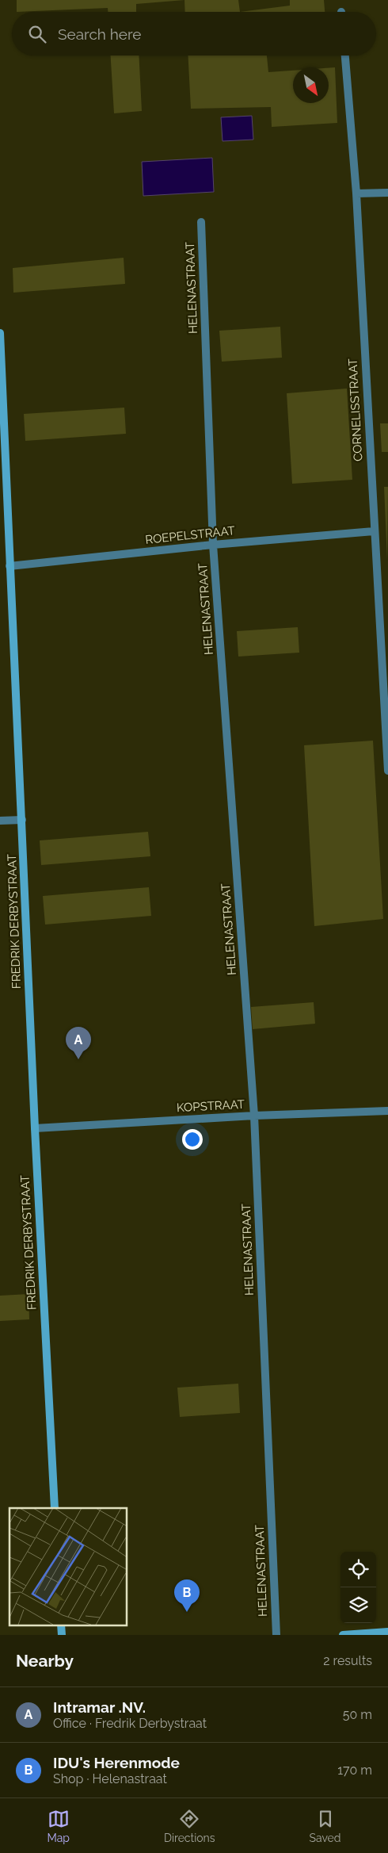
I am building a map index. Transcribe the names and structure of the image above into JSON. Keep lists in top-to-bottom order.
{
  "streets": {
    "main road": ["FREDRIK DERBYSTRAAT"],
    "street": [
      "HELENASTRAAT",
      "CORNELISSTRAAT",
      "ROEPELSTRAAT",
      "KOPSTRAAT"
    ]
  },
  "crossings": [
    ["HELENASTRAAT", "ROEPELSTRAAT"],
    ["HELENASTRAAT", "KOPSTRAAT"],
    ["CORNELISSTRAAT", "ROEPELSTRAAT"],
    ["ROEPELSTRAAT", "FREDRIK DERBYSTRAAT"],
    ["FREDRIK DERBYSTRAAT", "KOPSTRAAT"]
  ],
  "north": "bottom right",
  "page": {
    "search": "Search here",
    "pins": ["A", "B"],
    "heading": ["Nearby", "2 results"],
    "list": [
      {
        "mark": "A",
        "name": "Intramar .NV.",
        "note": "Office · Fredrik Derbystraat",
        "value": "50 m"
      },
      {
        "mark": "B",
        "name": "IDU's Herenmode",
        "note": "Shop · Helenastraat",
        "value": "170 m"
      }
    ],
    "nav": ["Map", "Directions", "Saved"]
  }
}
